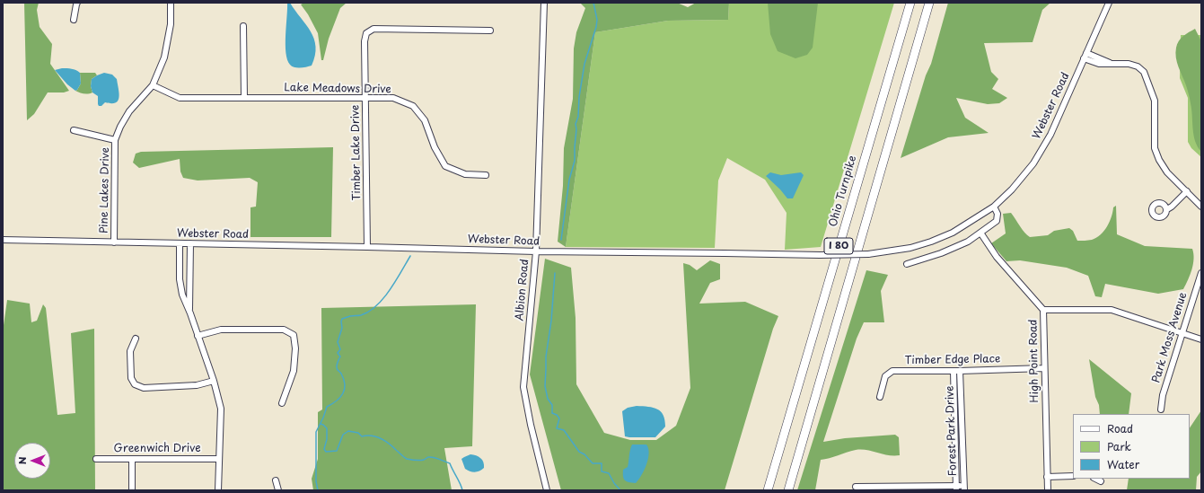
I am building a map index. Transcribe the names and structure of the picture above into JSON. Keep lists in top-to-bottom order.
{
  "streets": {
    "highway": ["Ohio Turnpike", "I 80"],
    "street": [
      "Lake Meadows Drive",
      "Webster Road",
      "Timber Lake Drive",
      "Pine Lakes Drive",
      "Albion Road",
      "Park Moss Avenue",
      "Timber Edge Place",
      "High Point Road",
      "Forest Park Drive",
      "Greenwich Drive"
    ]
  },
  "crossings": [
    ["Lake Meadows Drive", "Timber Lake Drive"],
    ["Lake Meadows Drive", "Pine Lakes Drive"],
    ["Webster Road", "Timber Lake Drive"],
    ["Webster Road", "Pine Lakes Drive"],
    ["Webster Road", "Albion Road"],
    ["Timber Edge Place", "High Point Road"],
    ["Timber Edge Place", "Forest Park Drive"]
  ],
  "legend": ["Road", "Park", "Water"],
  "north": "left"
}
